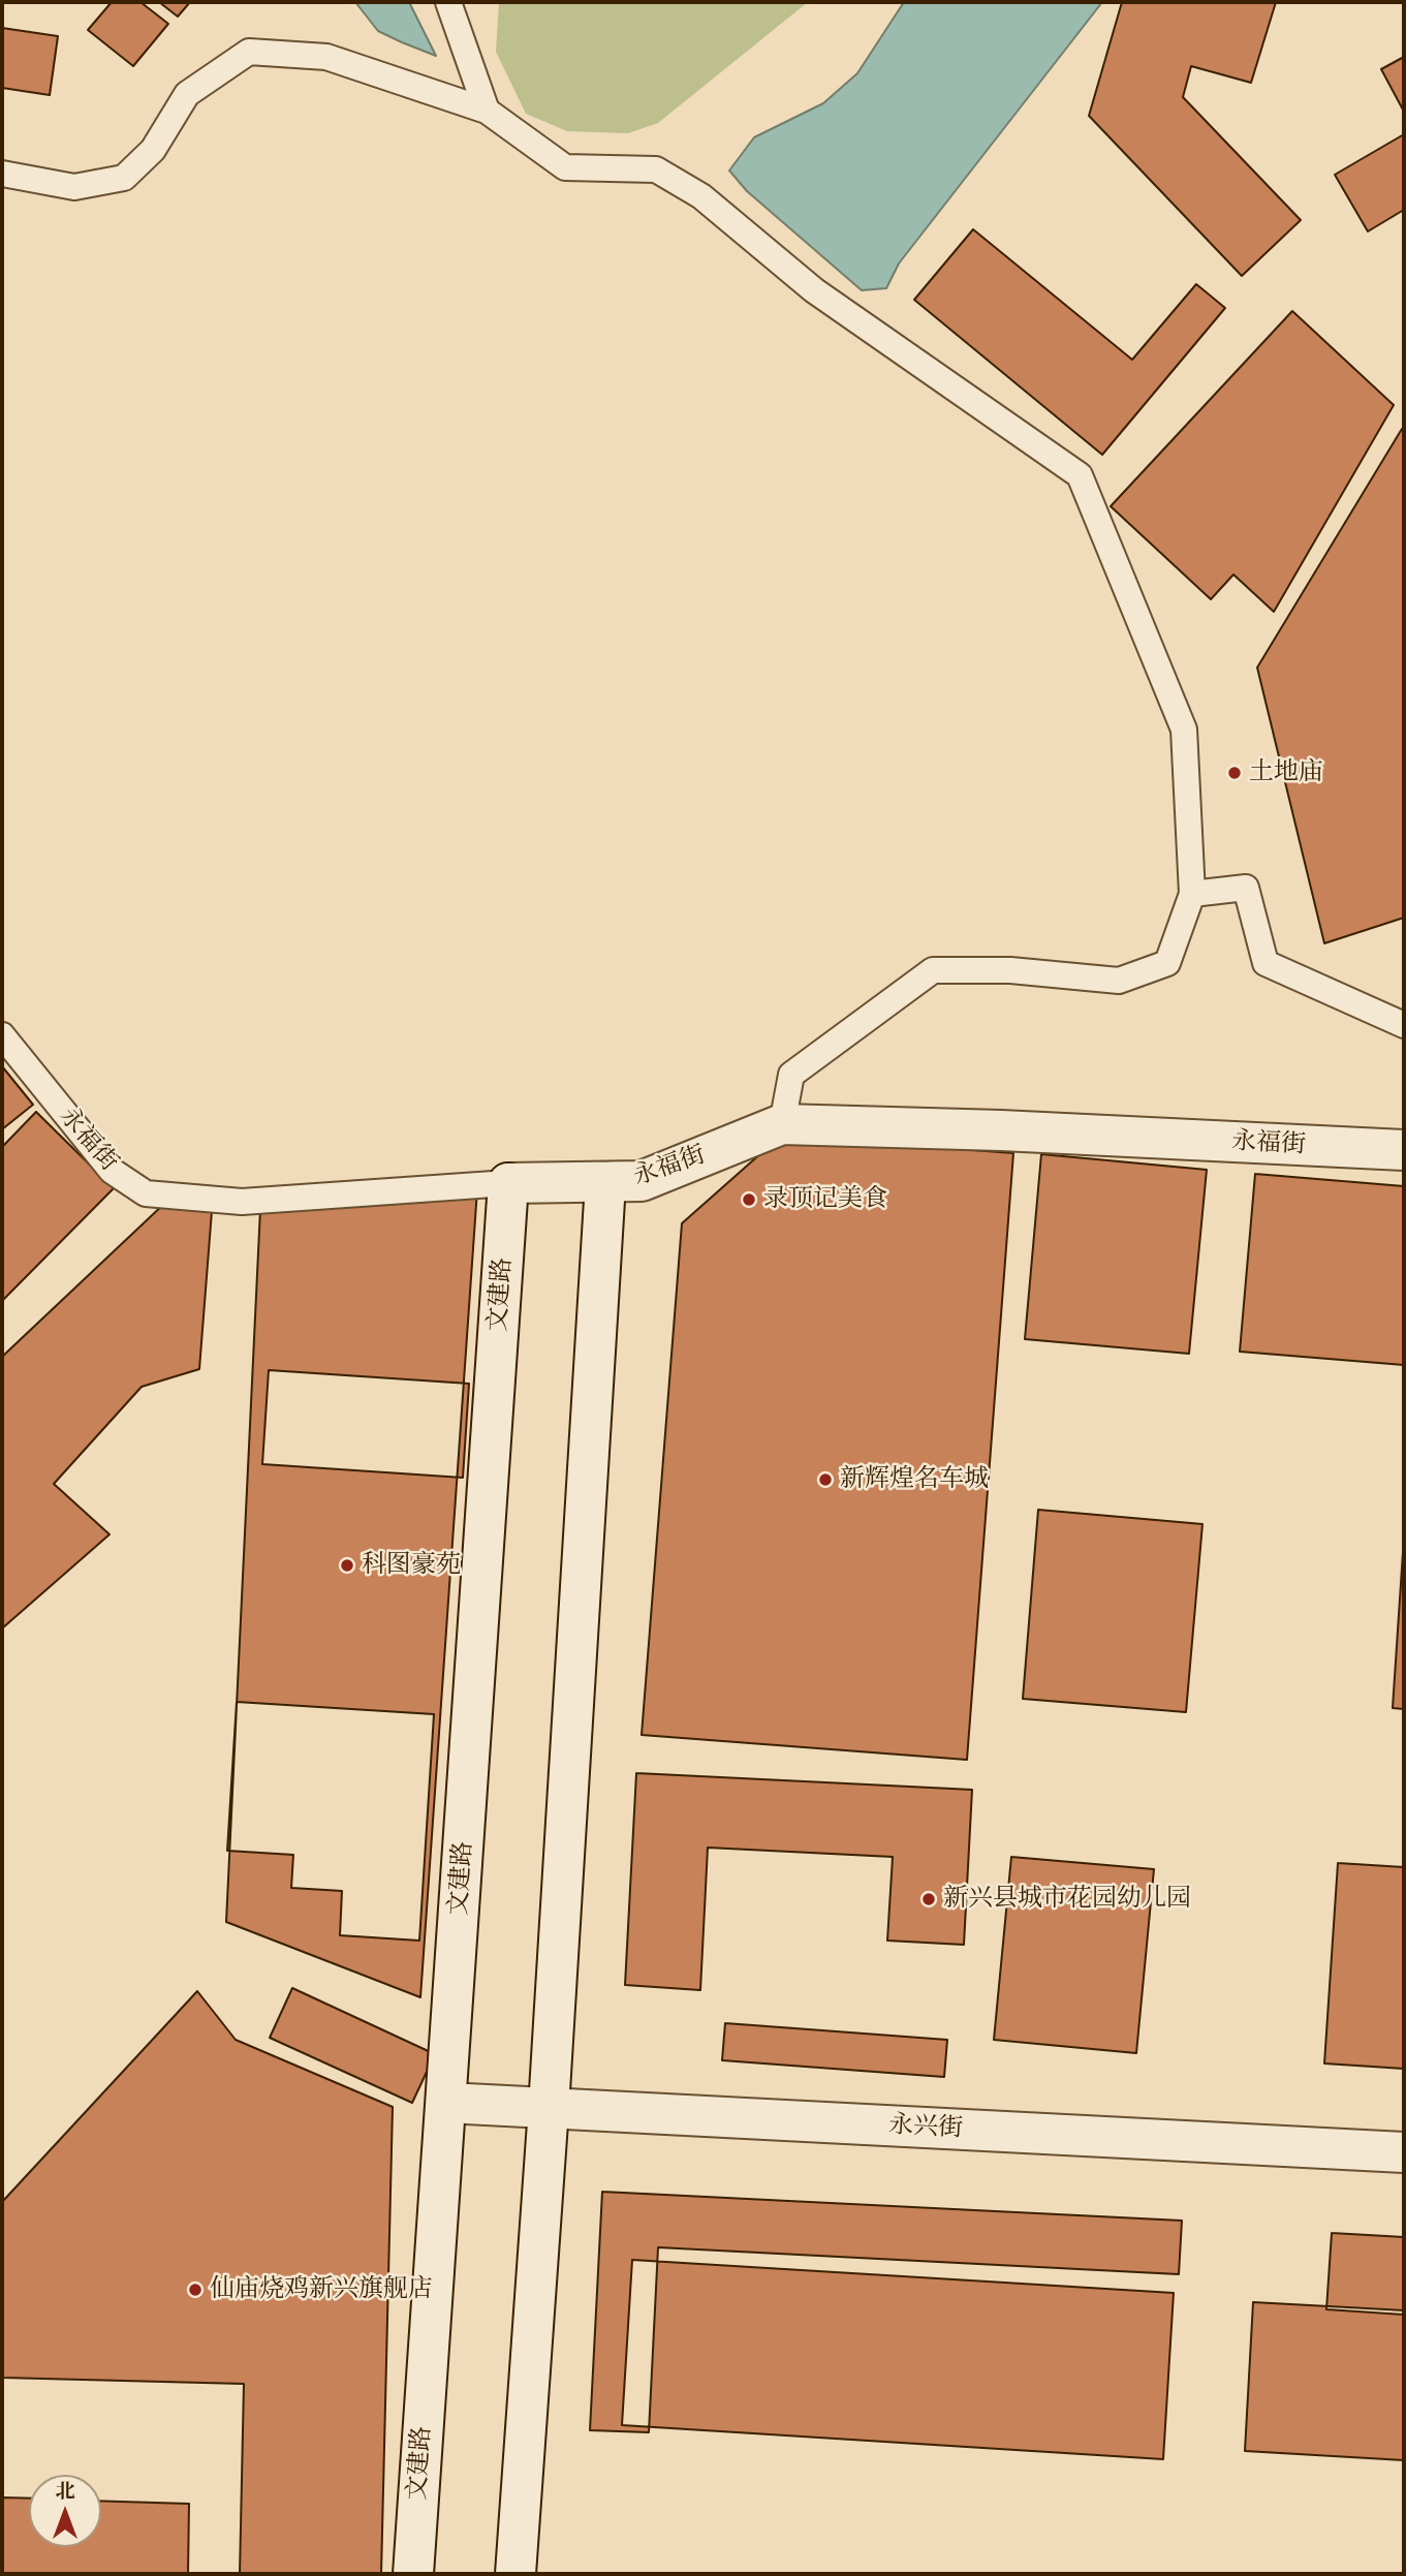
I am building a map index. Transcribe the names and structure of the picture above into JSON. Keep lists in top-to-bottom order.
{
  "streets": {
    "main road": ["永福街", "文建路", "永兴街"]
  },
  "crossings": [
    ["永福街", "文建路"],
    ["文建路", "永兴街"]
  ],
  "places": [
    "土地庙",
    "录顶记美食",
    "新辉煌名车城",
    "科图豪苑",
    "新兴县城市花园幼儿园",
    "仙庙烧鸡新兴旗舰店"
  ],
  "north": "top"
}
